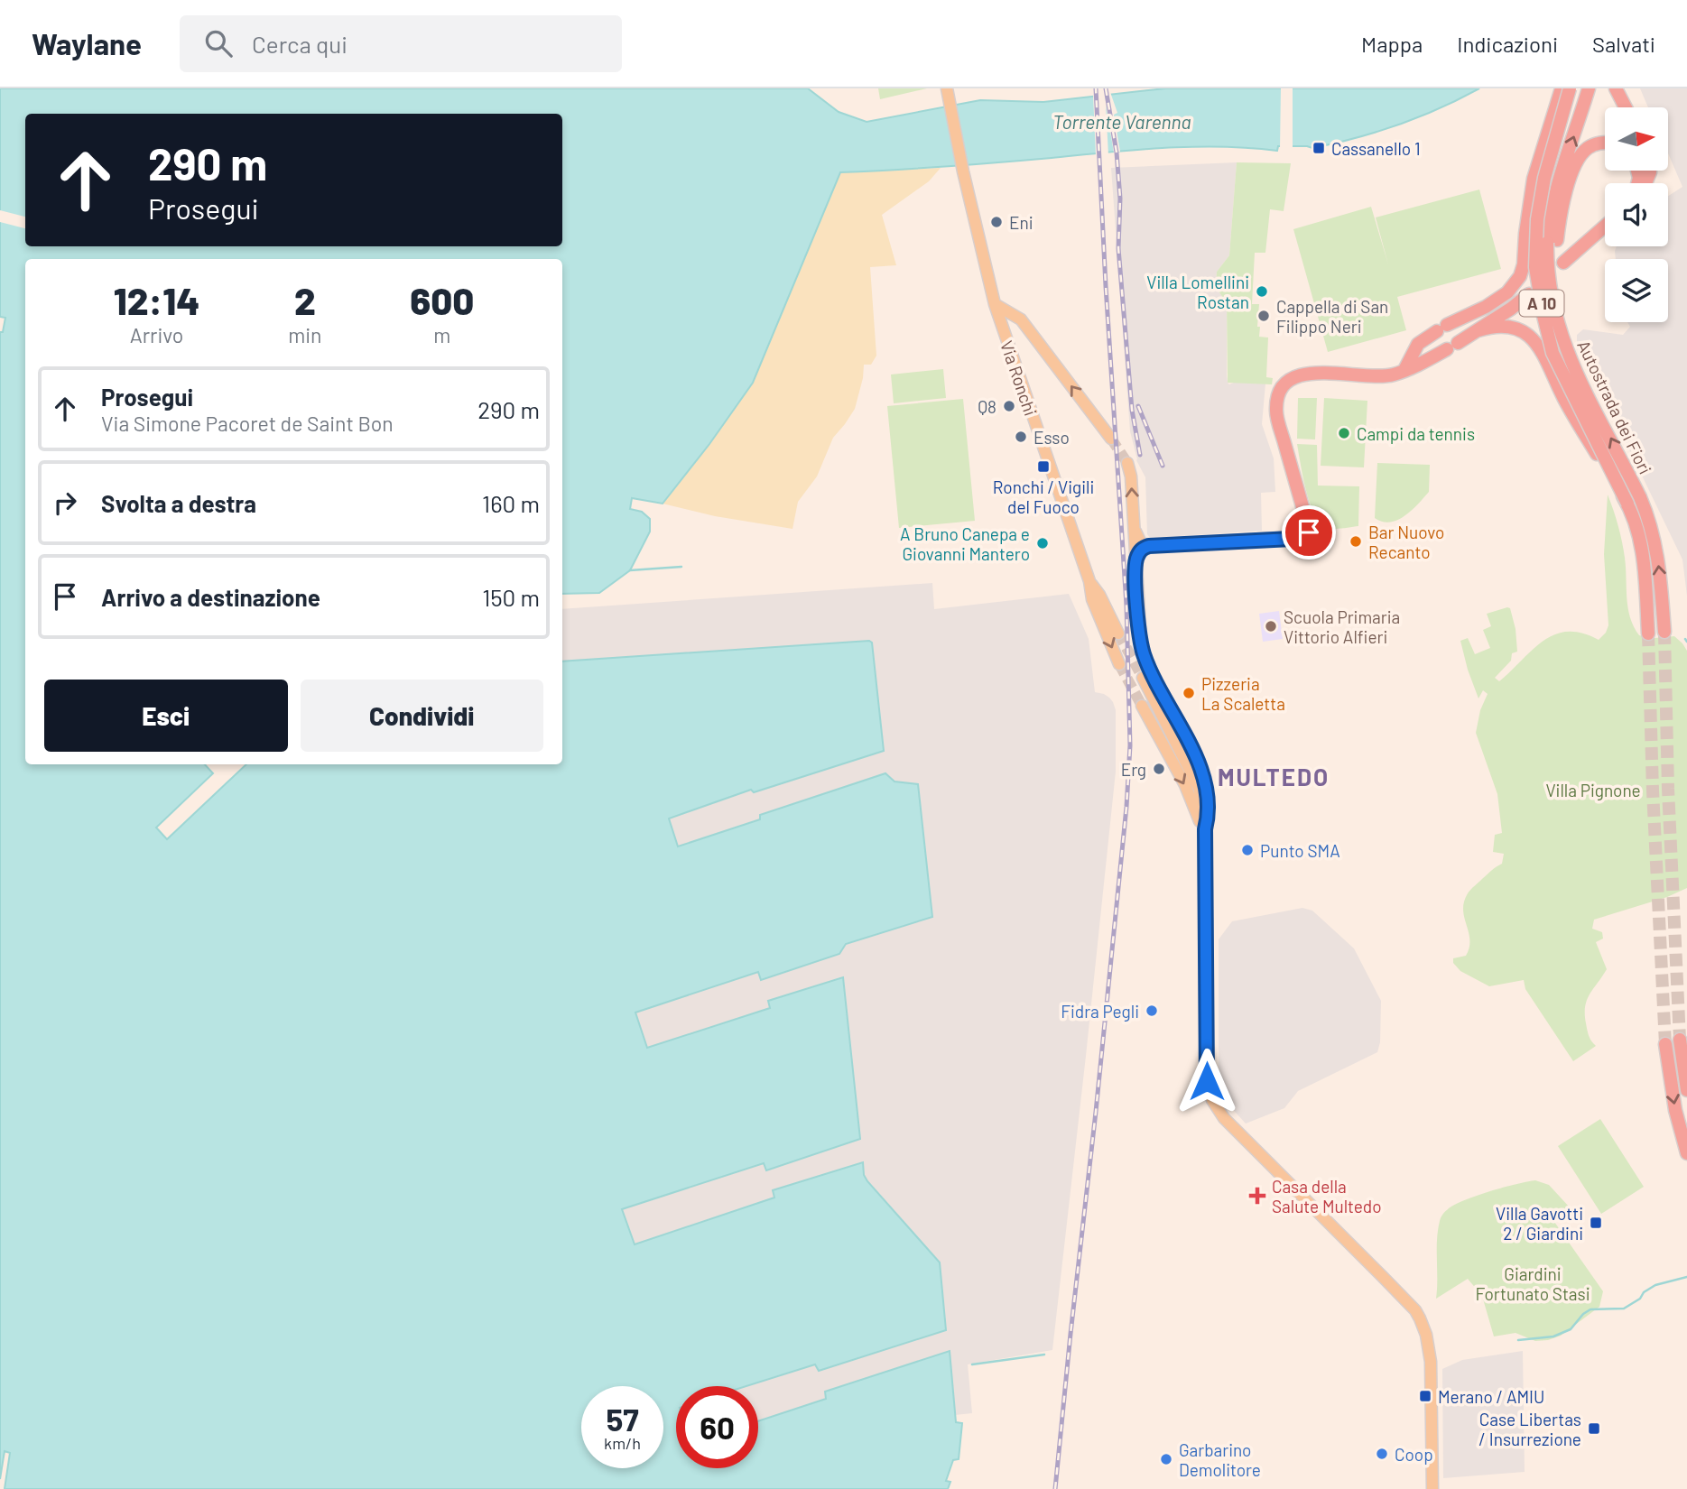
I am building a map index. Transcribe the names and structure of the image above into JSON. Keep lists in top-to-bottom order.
{
  "streets": {
    "highway": ["A 10", "Autostrada dei Fiori"],
    "main road": ["Via Ronchi"]
  },
  "districts": ["MULTEDO"],
  "water": ["Torrente Varenna"],
  "parks": ["Villa Pignone", "Giardini Fortunato Stasi"],
  "places": {
    "transit": [
      "Cassanello 1",
      "Ronchi / Vigili del Fuoco",
      "Villa Gavotti 2 / Giardini",
      "Merano / AMIU",
      "Case Libertas / Insurrezione"
    ],
    "other": [
      "Eni",
      "Villa Lomellini Rostan",
      "Cappella di San Filippo Neri",
      "Q8",
      "Campi da tennis",
      "Esso",
      "Bar Nuovo Recanto",
      "A Bruno Canepa e Giovanni Mantero",
      "Scuola Primaria Vittorio Alfieri",
      "Pizzeria La Scaletta",
      "Erg",
      "Punto SMA",
      "Fidra Pegli",
      "Coop",
      "Garbarino Demolitore"
    ],
    "health": ["Casa della Salute Multedo"]
  },
  "north": "right",
  "page": {
    "header": "Waylane",
    "search": "Cerca qui",
    "nav": ["Mappa", "Indicazioni", "Salvati"],
    "turn": ["290 m", "Prosegui"],
    "eta": [
      "12:14",
      "Arrivo",
      "2",
      "min",
      "600",
      "m"
    ],
    "list": [
      {
        "name": "Prosegui",
        "note": "Via Simone Pacoret de Saint Bon",
        "value": "290 m"
      },
      {
        "name": "Svolta a destra",
        "value": "160 m"
      },
      {
        "name": "Arrivo a destinazione",
        "value": "150 m"
      }
    ],
    "buttons": ["Esci", "Condividi"],
    "speed": "57 km/h",
    "limit": "60"
  }
}
